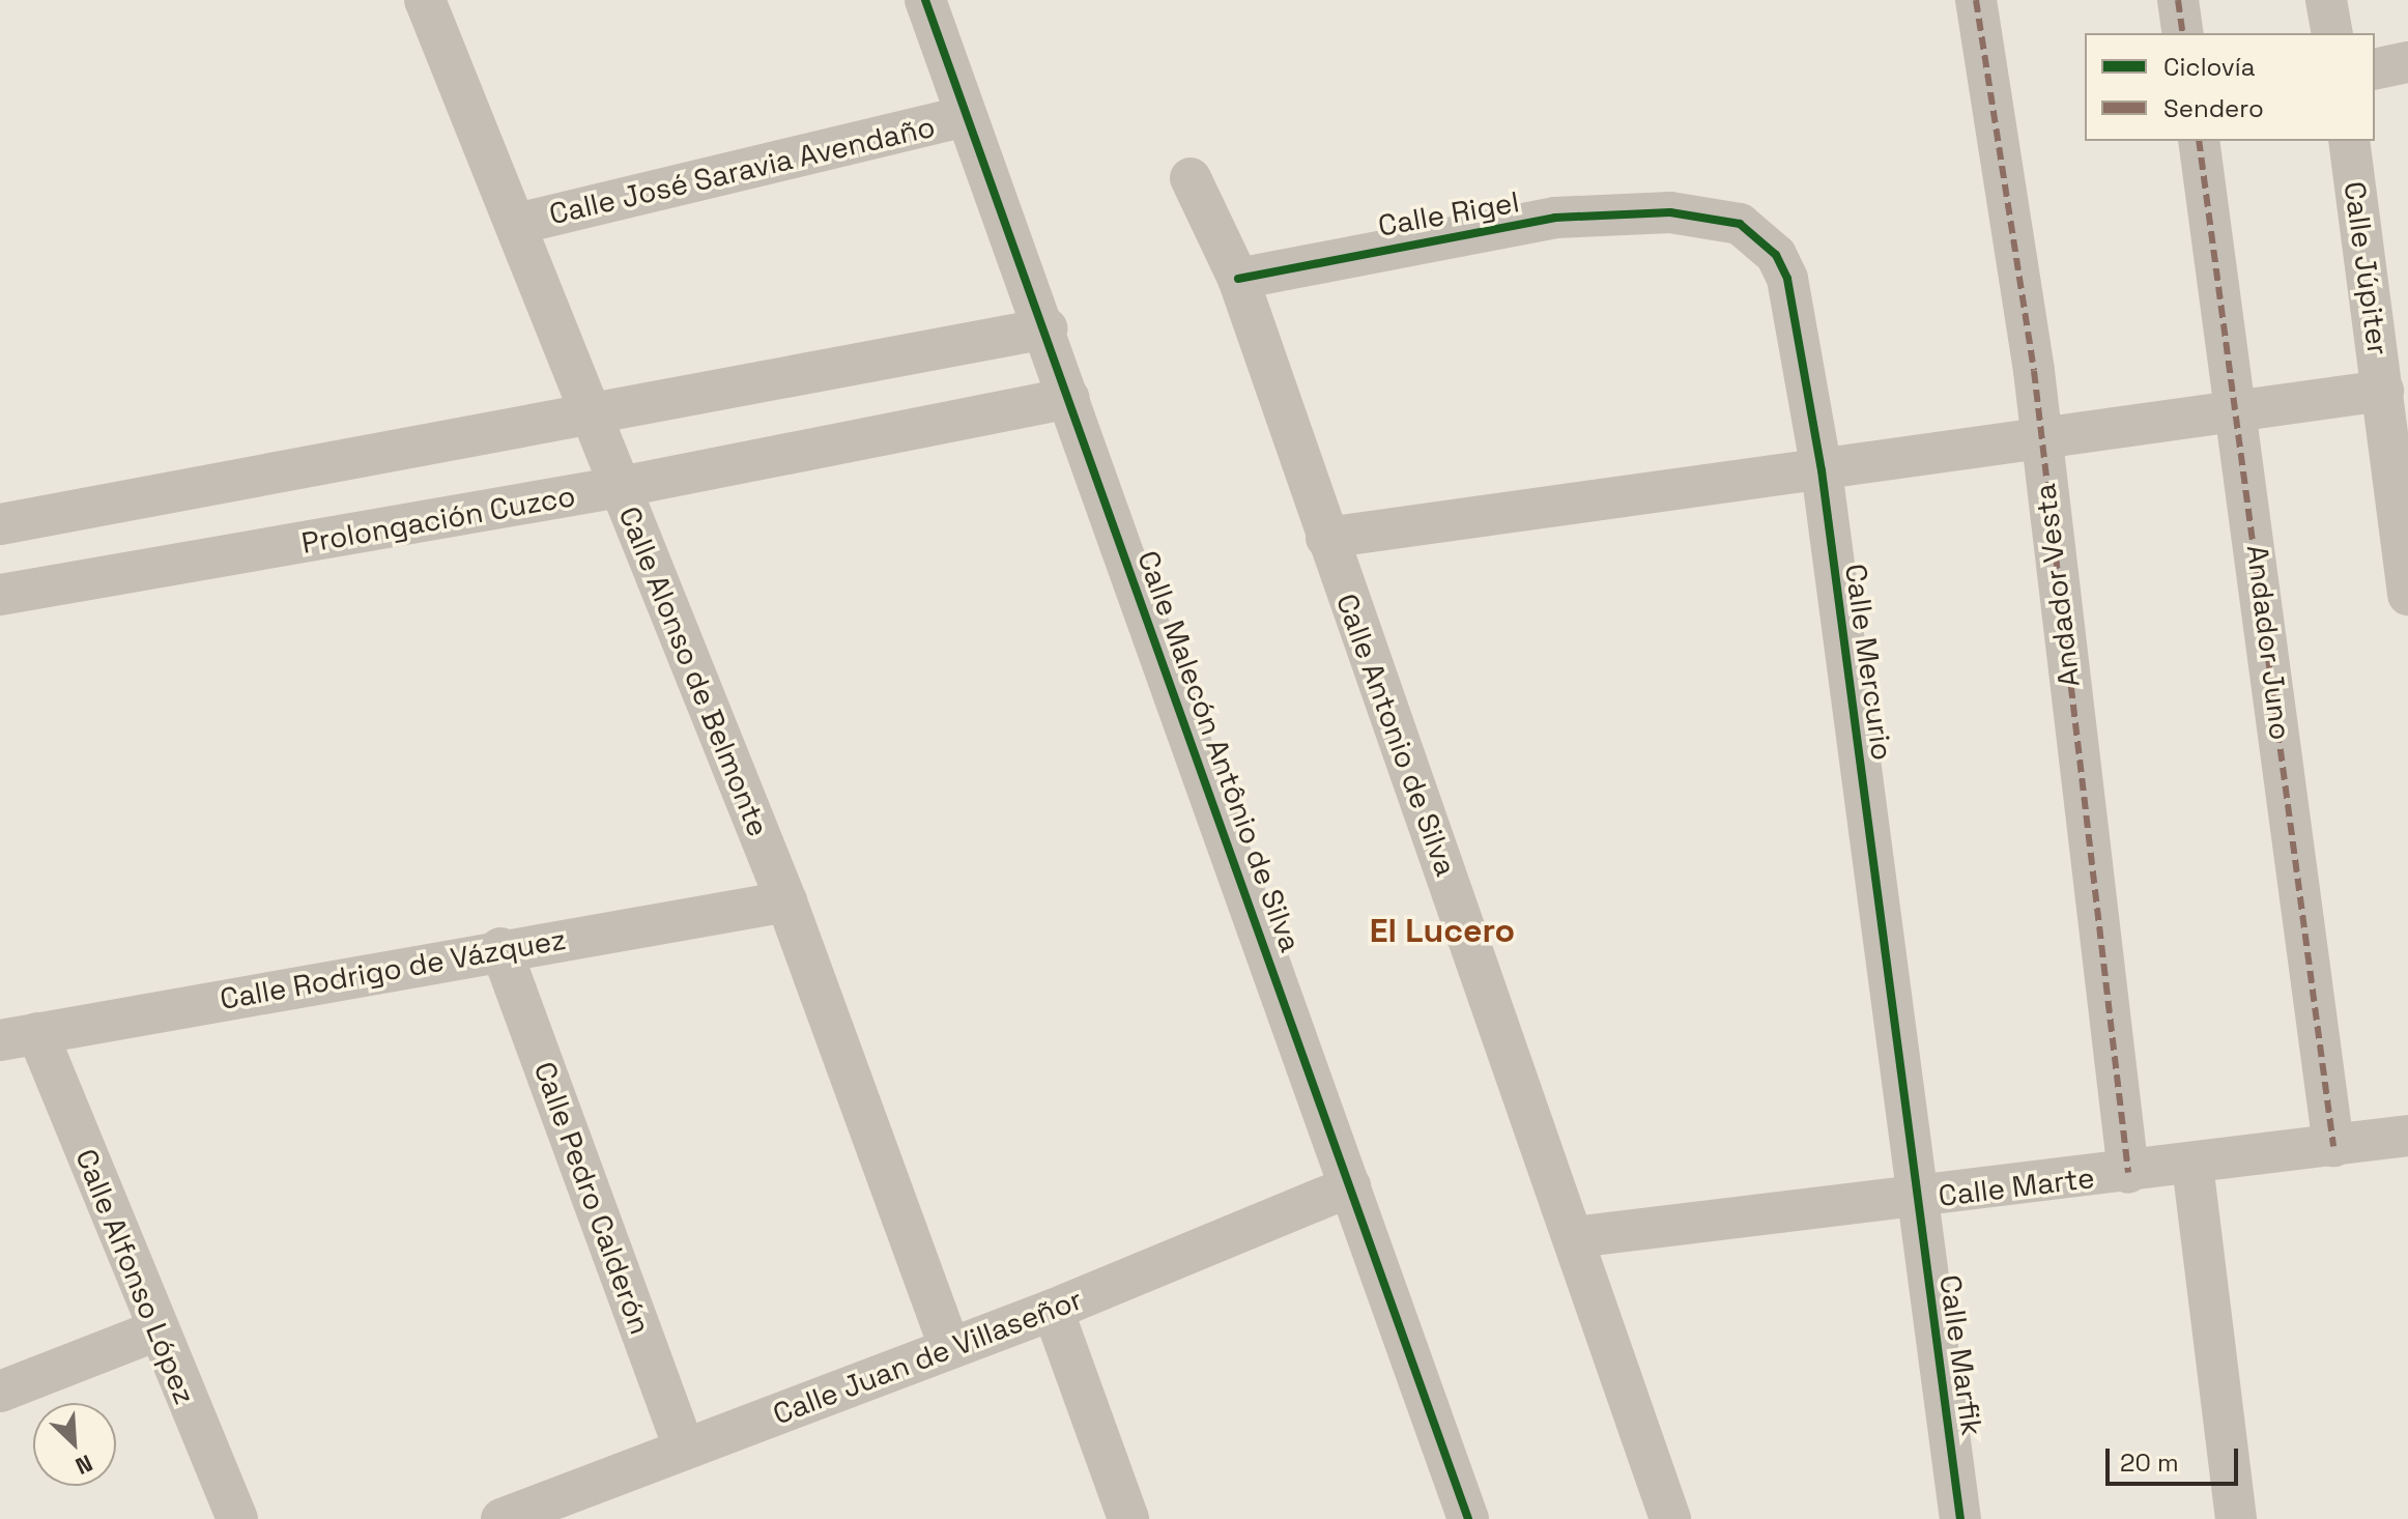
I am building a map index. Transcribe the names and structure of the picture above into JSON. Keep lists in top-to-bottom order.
{
  "streets": {
    "street": [
      "Calle José Saravia Avendaño",
      "Calle Rigel",
      "Calle Júpiter",
      "Prolongación Cuzco",
      "Andador Vesta",
      "Andador Juno",
      "Calle Mercurio",
      "Calle Alonso de Belmonte",
      "Calle Antonio de Silva",
      "Calle Malecón Antônio de Silva",
      "Calle Rodrigo de Vázquez",
      "Calle Marte",
      "Calle Pedro Calderón",
      "Calle Alfonso López",
      "Calle Marfik",
      "Calle Juan de Villaseñor"
    ]
  },
  "crossings": [
    ["Calle José Saravia Avendaño", "Calle Alonso de Belmonte"],
    ["Calle José Saravia Avendaño", "Calle Malecón Antônio de Silva"],
    ["Calle Rigel", "Calle Mercurio"],
    ["Calle Rigel", "Calle Antonio de Silva"],
    ["Prolongación Cuzco", "Calle Alonso de Belmonte"],
    ["Prolongación Cuzco", "Calle Malecón Antônio de Silva"],
    ["Andador Vesta", "Calle Marte"],
    ["Andador Juno", "Calle Marte"],
    ["Calle Mercurio", "Calle Marte"],
    ["Calle Mercurio", "Calle Marfik"],
    ["Calle Alonso de Belmonte", "Calle Rodrigo de Vázquez"],
    ["Calle Alonso de Belmonte", "Calle Juan de Villaseñor"],
    ["Calle Antonio de Silva", "Calle Marte"],
    ["Calle Malecón Antônio de Silva", "Calle Juan de Villaseñor"],
    ["Calle Rodrigo de Vázquez", "Calle Pedro Calderón"],
    ["Calle Rodrigo de Vázquez", "Calle Alfonso López"],
    ["Calle Marte", "Calle Marfik"],
    ["Calle Pedro Calderón", "Calle Juan de Villaseñor"]
  ],
  "districts": ["El Lucero"],
  "legend": ["Ciclovía", "Sendero"],
  "scale_bar": "20 m",
  "north": "bottom right"
}
